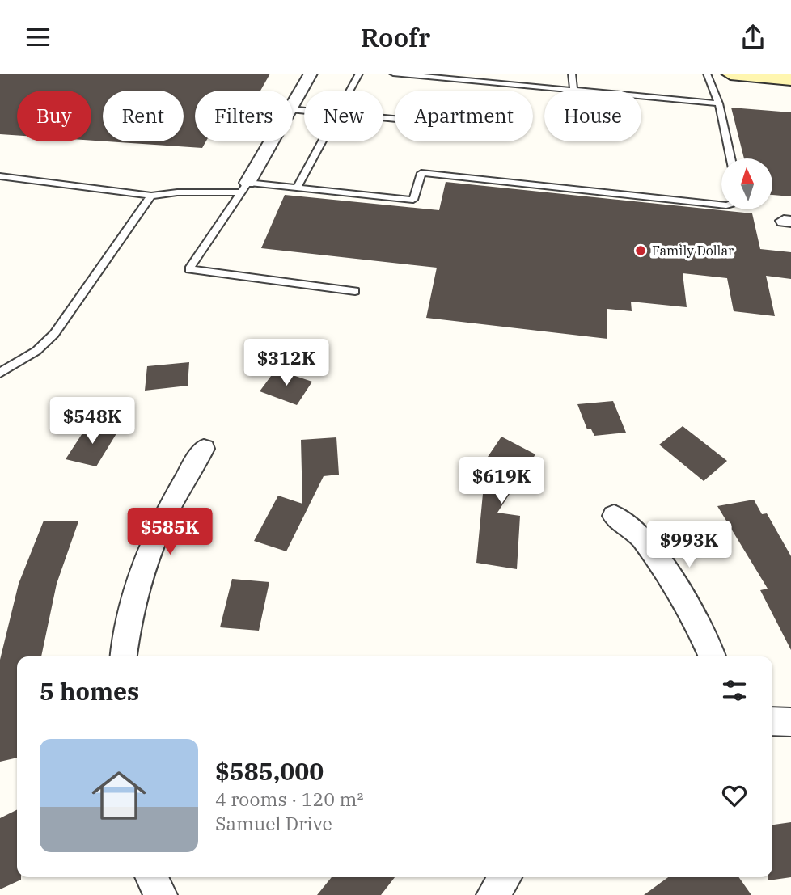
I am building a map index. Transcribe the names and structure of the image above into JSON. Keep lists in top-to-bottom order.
{
  "places": ["Family Dollar"],
  "north": "top",
  "page": {
    "header": "Roofr",
    "chip": [
      "Buy",
      "Rent",
      "Filters",
      "New",
      "Apartment",
      "House"
    ],
    "price": [
      "$312K",
      "$548K",
      "$619K",
      "$585K",
      "$993K"
    ],
    "heading": "5 homes",
    "list": [
      {
        "name": "$585,000",
        "note": "4 rooms · 120 m² · Samuel Drive"
      }
    ]
  }
}
